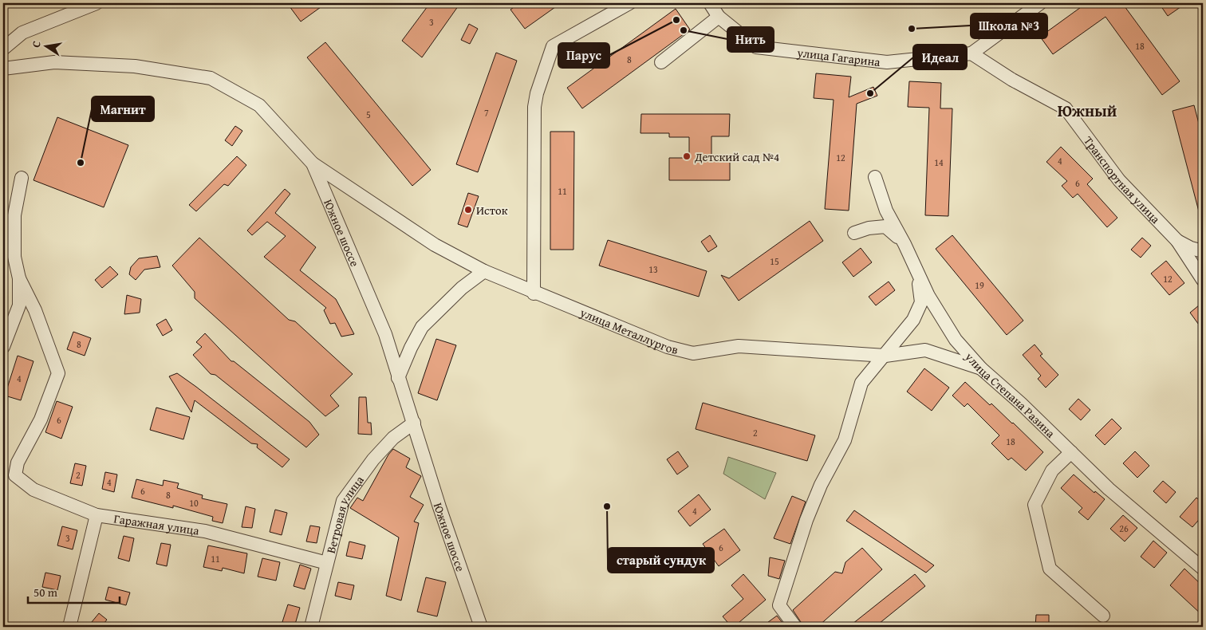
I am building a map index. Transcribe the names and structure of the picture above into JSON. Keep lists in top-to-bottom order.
{
  "streets": {
    "street": [
      "улица Гагарина",
      "Транспортная улица",
      "Южное шоссе",
      "улица Металлургов",
      "улица Степана Разина",
      "Ветровая улица",
      "Гаражная улица"
    ]
  },
  "crossings": [
    ["улица Гагарина", "Транспортная улица"],
    ["Южное шоссе", "улица Металлургов"],
    ["Южное шоссе", "Ветровая улица"],
    ["улица Металлургов", "улица Степана Разина"],
    ["Ветровая улица", "Гаражная улица"]
  ],
  "districts": ["Южный"],
  "places": [
    "Парус",
    "Школа №3",
    "Нить",
    "Идеал",
    "Детский сад №4",
    "Магнит",
    "Исток",
    "старый сундук"
  ],
  "house_numbers": [
    "3",
    "18",
    "8",
    "7",
    "5",
    "12",
    "4",
    "14",
    "6",
    "11",
    "15",
    "13",
    "12",
    "19",
    "8",
    "4",
    "6",
    "2",
    "18",
    "2",
    "4",
    "6",
    "8",
    "10",
    "4",
    "26",
    "3",
    "6",
    "11"
  ],
  "scale_bar": "50 m",
  "north": "left"
}
